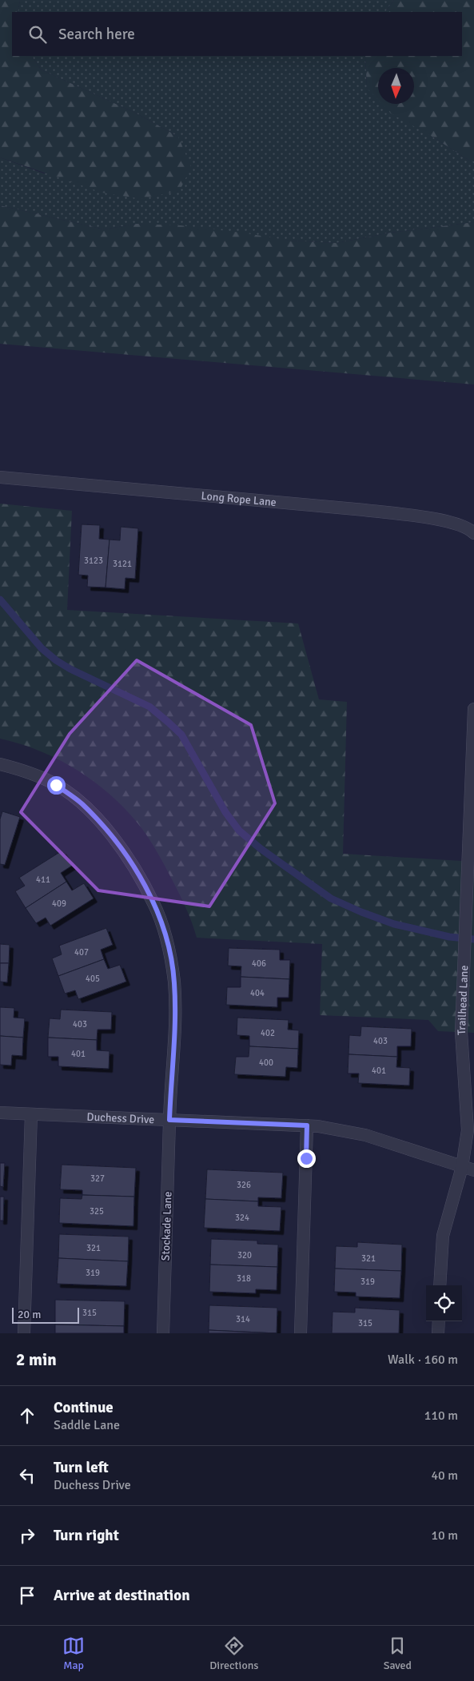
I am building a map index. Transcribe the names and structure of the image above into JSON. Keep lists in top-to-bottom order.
{
  "streets": {
    "street": [
      "Long Rope Lane",
      "Trailhead Lane",
      "Duchess Drive",
      "Stockade Lane"
    ]
  },
  "crossings": [
    ["Trailhead Lane", "Duchess Drive"],
    ["Duchess Drive", "Stockade Lane"]
  ],
  "house_numbers": [
    "3123",
    "3121",
    "411",
    "409",
    "407",
    "406",
    "405",
    "404",
    "403",
    "402",
    "403",
    "401",
    "400",
    "401",
    "327",
    "326",
    "325",
    "324",
    "321",
    "320",
    "321",
    "319",
    "318",
    "319",
    "315",
    "314",
    "315"
  ],
  "scale_bar": "20 m",
  "north": "bottom",
  "page": {
    "search": "Search here",
    "scale": "20 m",
    "heading": ["2 min", "Walk · 160 m"],
    "list": [
      ["Continue", "Saddle Lane", "110 m"],
      ["Turn left", "Duchess Drive", "40 m"],
      ["Turn right", "10 m"],
      "Arrive at destination"
    ],
    "nav": ["Map", "Directions", "Saved"]
  }
}
